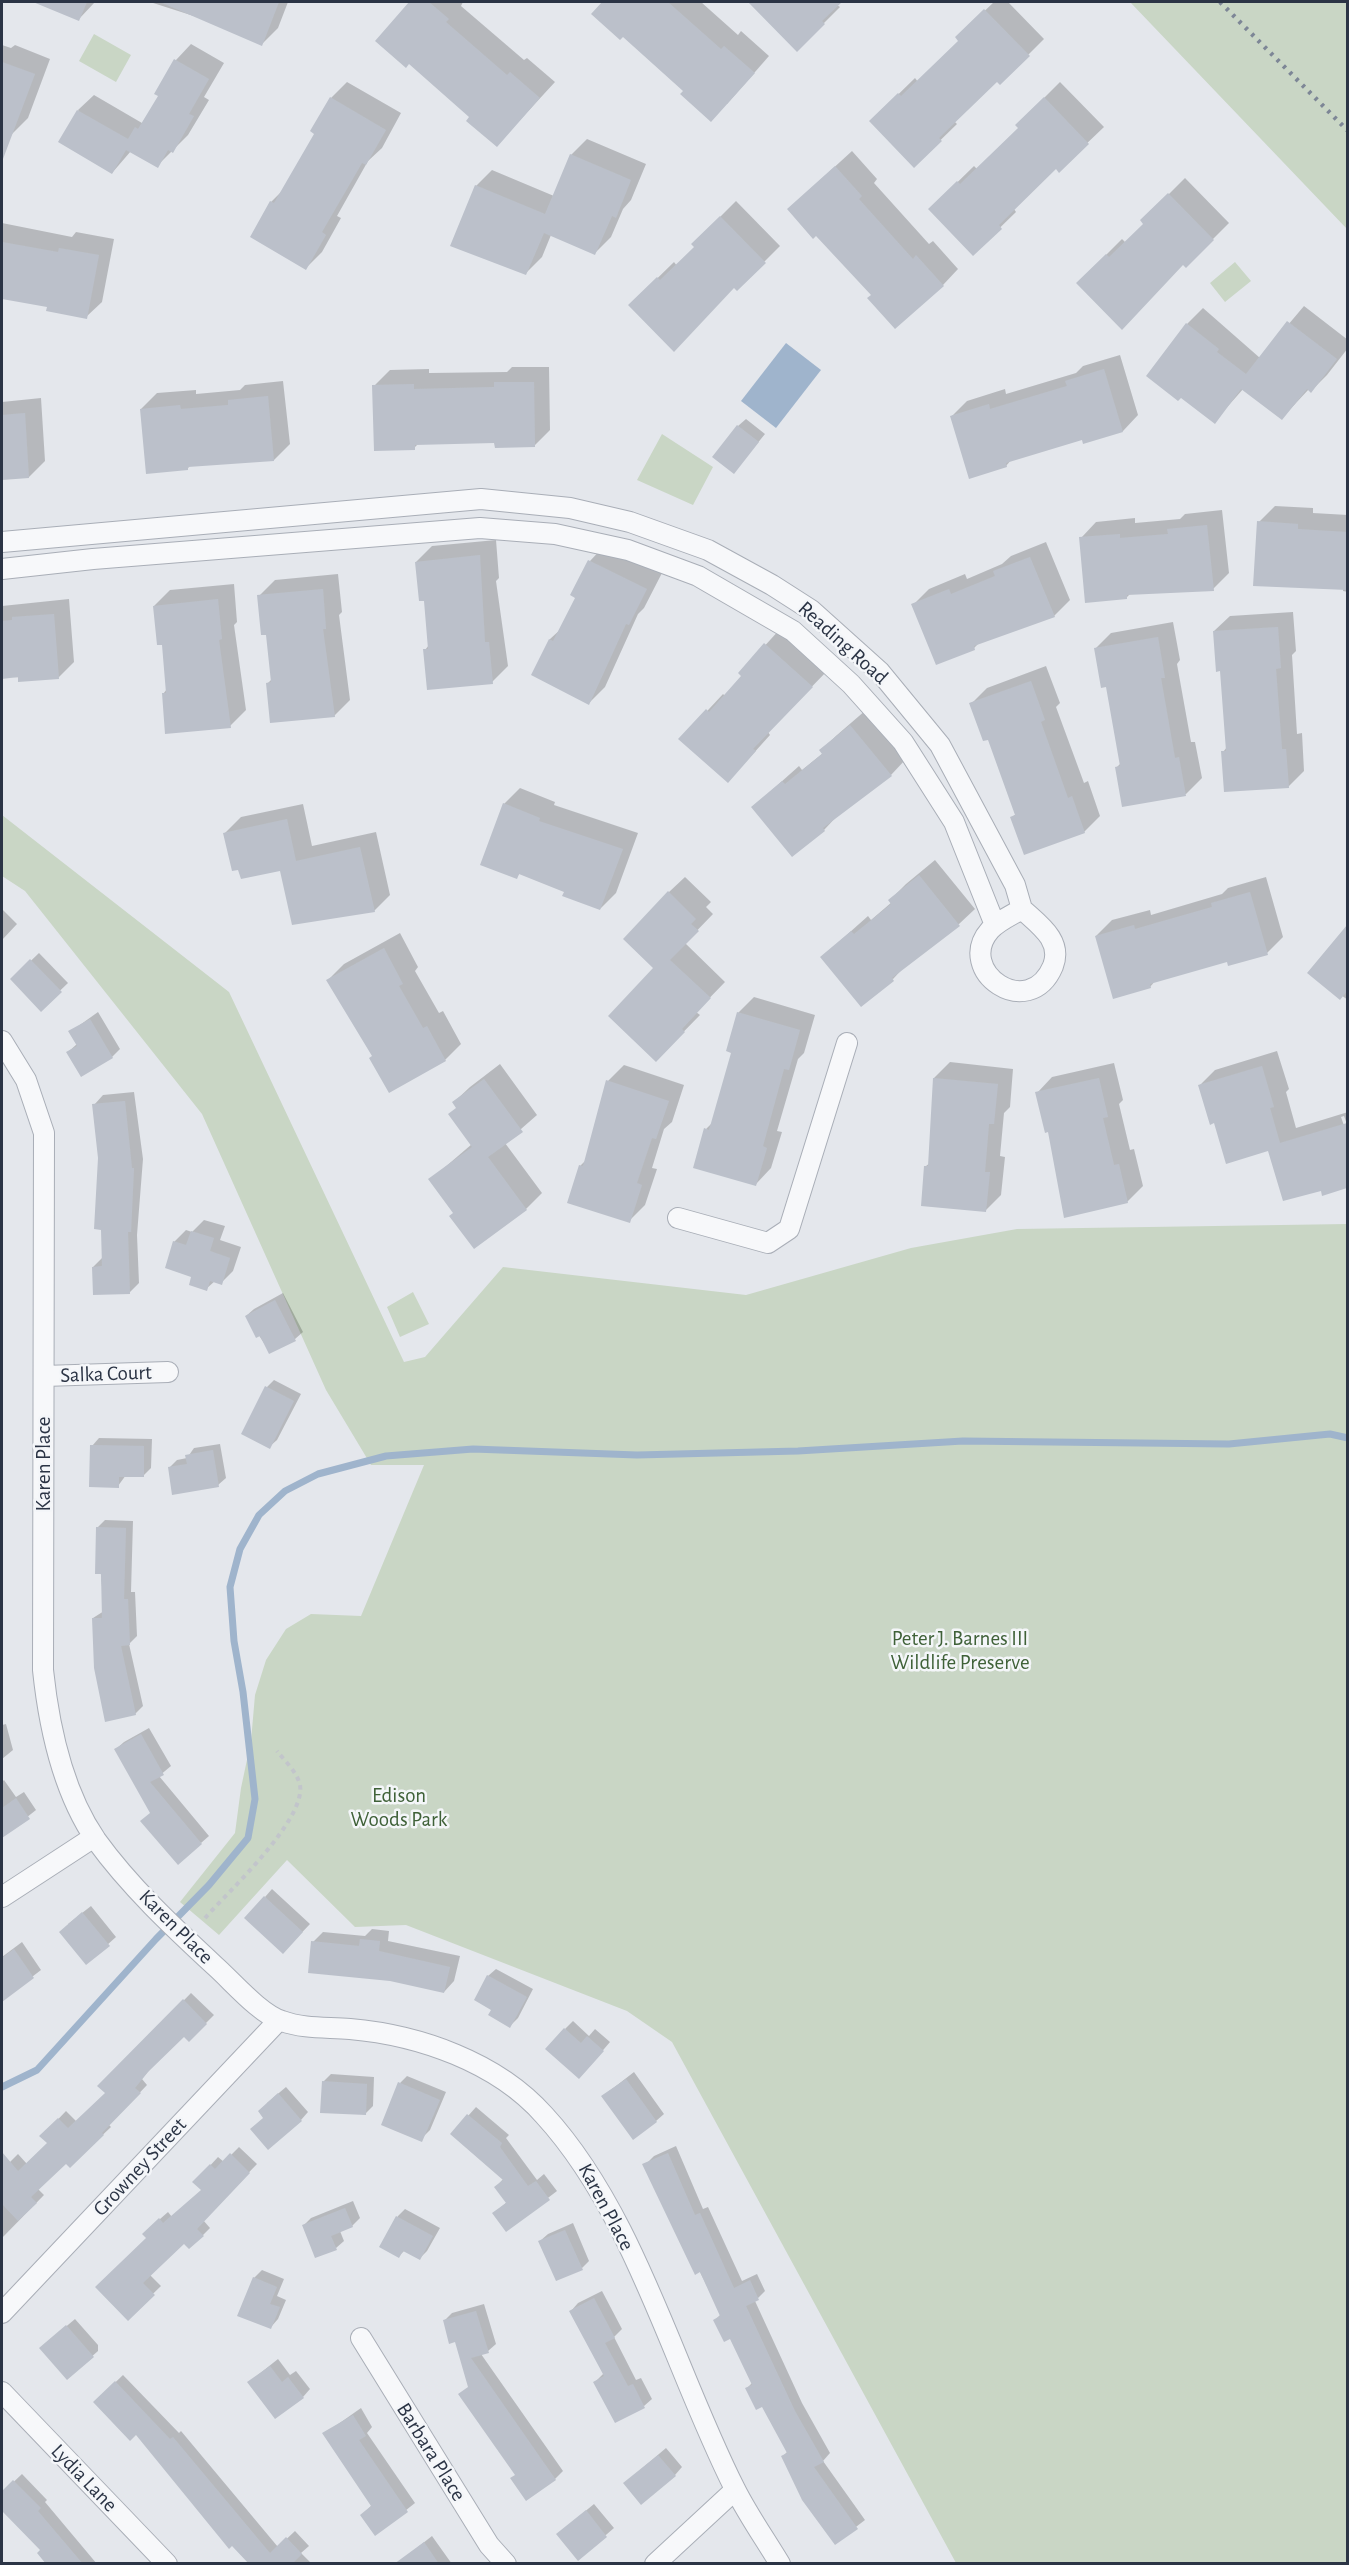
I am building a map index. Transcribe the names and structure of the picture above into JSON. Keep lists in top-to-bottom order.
{
  "streets": {
    "street": [
      "Reading Road",
      "Salka Court",
      "Karen Place",
      "Growney Street",
      "Barbara Place",
      "Lydia Lane"
    ]
  },
  "crossings": [
    ["Salka Court", "Karen Place"],
    ["Karen Place", "Growney Street"]
  ],
  "parks": ["Peter J. Barnes III Wildlife Preserve", "Edison Woods Park"]
}
